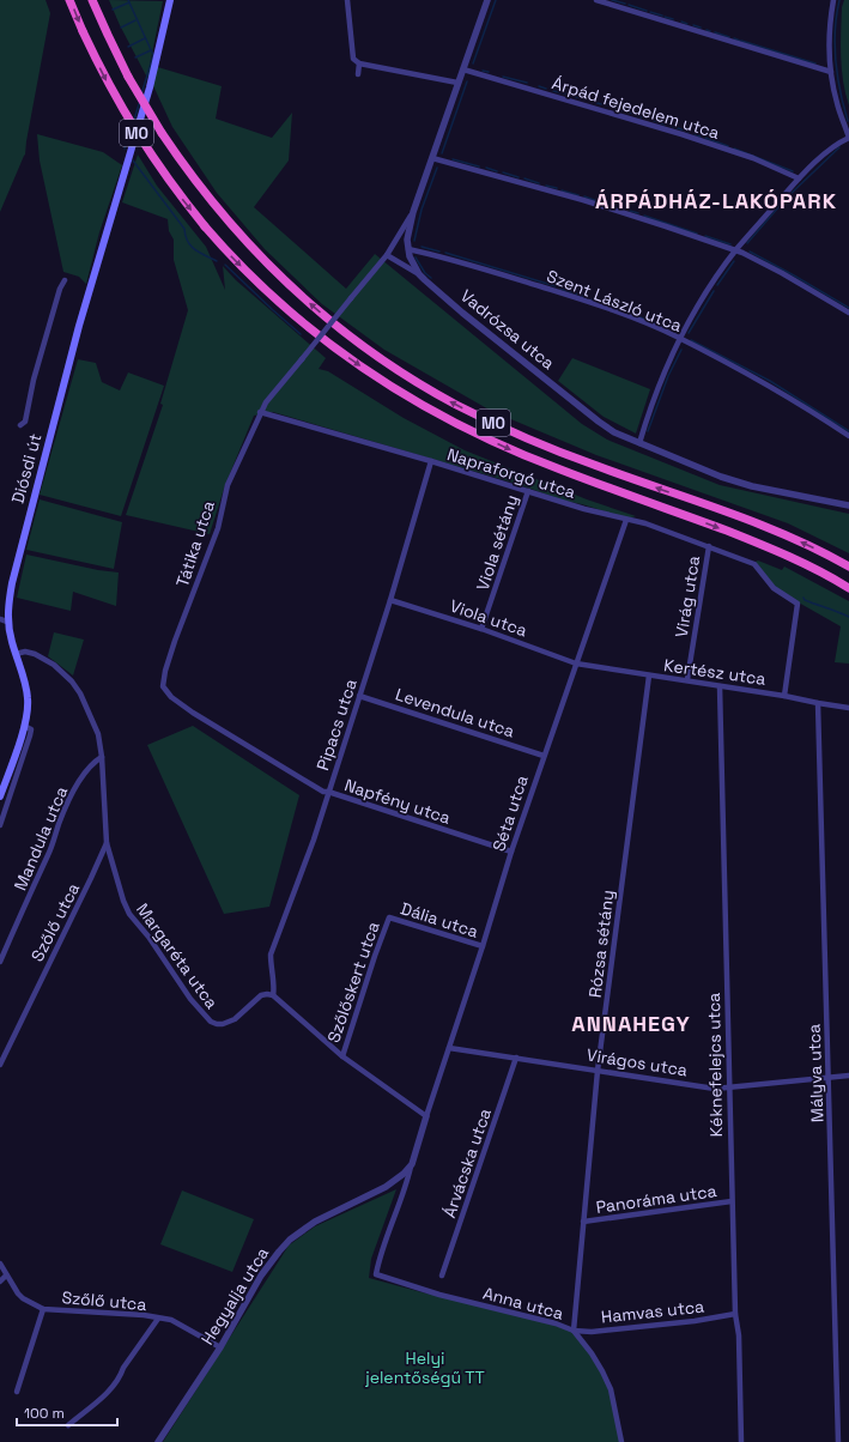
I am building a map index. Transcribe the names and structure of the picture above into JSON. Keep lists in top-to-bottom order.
{
  "streets": {
    "highway": ["M0"],
    "main road": ["Diósdi út"],
    "street": [
      "Árpád fejedelem utca",
      "Szent László utca",
      "Vadrózsa utca",
      "Napraforgó utca",
      "Viola sétány",
      "Tátika utca",
      "Virág utca",
      "Viola utca",
      "Kertész utca",
      "Levendula utca",
      "Pipacs utca",
      "Napfény utca",
      "Séta utca",
      "Mandula utca",
      "Dália utca",
      "Szőlő utca",
      "Rózsa sétány",
      "Margaréta utca",
      "Szőlőskert utca",
      "Virágos utca",
      "Kéknefelejcs utca",
      "Mályva utca",
      "Árvácska utca",
      "Panoráma utca",
      "Hegyalja utca",
      "Anna utca",
      "Hamvas utca"
    ]
  },
  "crossings": [
    ["Árpád fejedelem utca", "Vadrózsa utca"],
    ["Szent László utca", "Vadrózsa utca"],
    ["Vadrózsa utca", "Tátika utca"],
    ["Diósdi út", "Margaréta utca"],
    ["Napraforgó utca", "Viola sétány"],
    ["Napraforgó utca", "Tátika utca"],
    ["Napraforgó utca", "Virág utca"],
    ["Napraforgó utca", "Kertész utca"],
    ["Napraforgó utca", "Pipacs utca"],
    ["Napraforgó utca", "Séta utca"],
    ["Viola sétány", "Viola utca"],
    ["Tátika utca", "Napfény utca"],
    ["Virág utca", "Kertész utca"],
    ["Viola utca", "Kertész utca"],
    ["Viola utca", "Pipacs utca"],
    ["Viola utca", "Séta utca"],
    ["Kertész utca", "Séta utca"],
    ["Kertész utca", "Rózsa sétány"],
    ["Kertész utca", "Kéknefelejcs utca"],
    ["Kertész utca", "Mályva utca"],
    ["Levendula utca", "Pipacs utca"],
    ["Levendula utca", "Séta utca"],
    ["Pipacs utca", "Napfény utca"],
    ["Pipacs utca", "Margaréta utca"],
    ["Napfény utca", "Séta utca"],
    ["Séta utca", "Dália utca"],
    ["Séta utca", "Virágos utca"],
    ["Mandula utca", "Margaréta utca"],
    ["Dália utca", "Szőlőskert utca"],
    ["Szőlő utca", "Margaréta utca"],
    ["Szőlő utca", "Hegyalja utca"],
    ["Rózsa sétány", "Virágos utca"],
    ["Rózsa sétány", "Panoráma utca"],
    ["Rózsa sétány", "Anna utca"],
    ["Rózsa sétány", "Hamvas utca"],
    ["Virágos utca", "Kéknefelejcs utca"],
    ["Virágos utca", "Mályva utca"],
    ["Virágos utca", "Árvácska utca"],
    ["Kéknefelejcs utca", "Panoráma utca"],
    ["Kéknefelejcs utca", "Hamvas utca"],
    ["Hegyalja utca", "Anna utca"],
    ["Anna utca", "Hamvas utca"]
  ],
  "districts": ["ÁRPÁDHÁZ-LAKÓPARK", "ANNAHEGY"],
  "parks": ["Helyi jelentőségű TT"],
  "scale_bar": "100 m"
}
